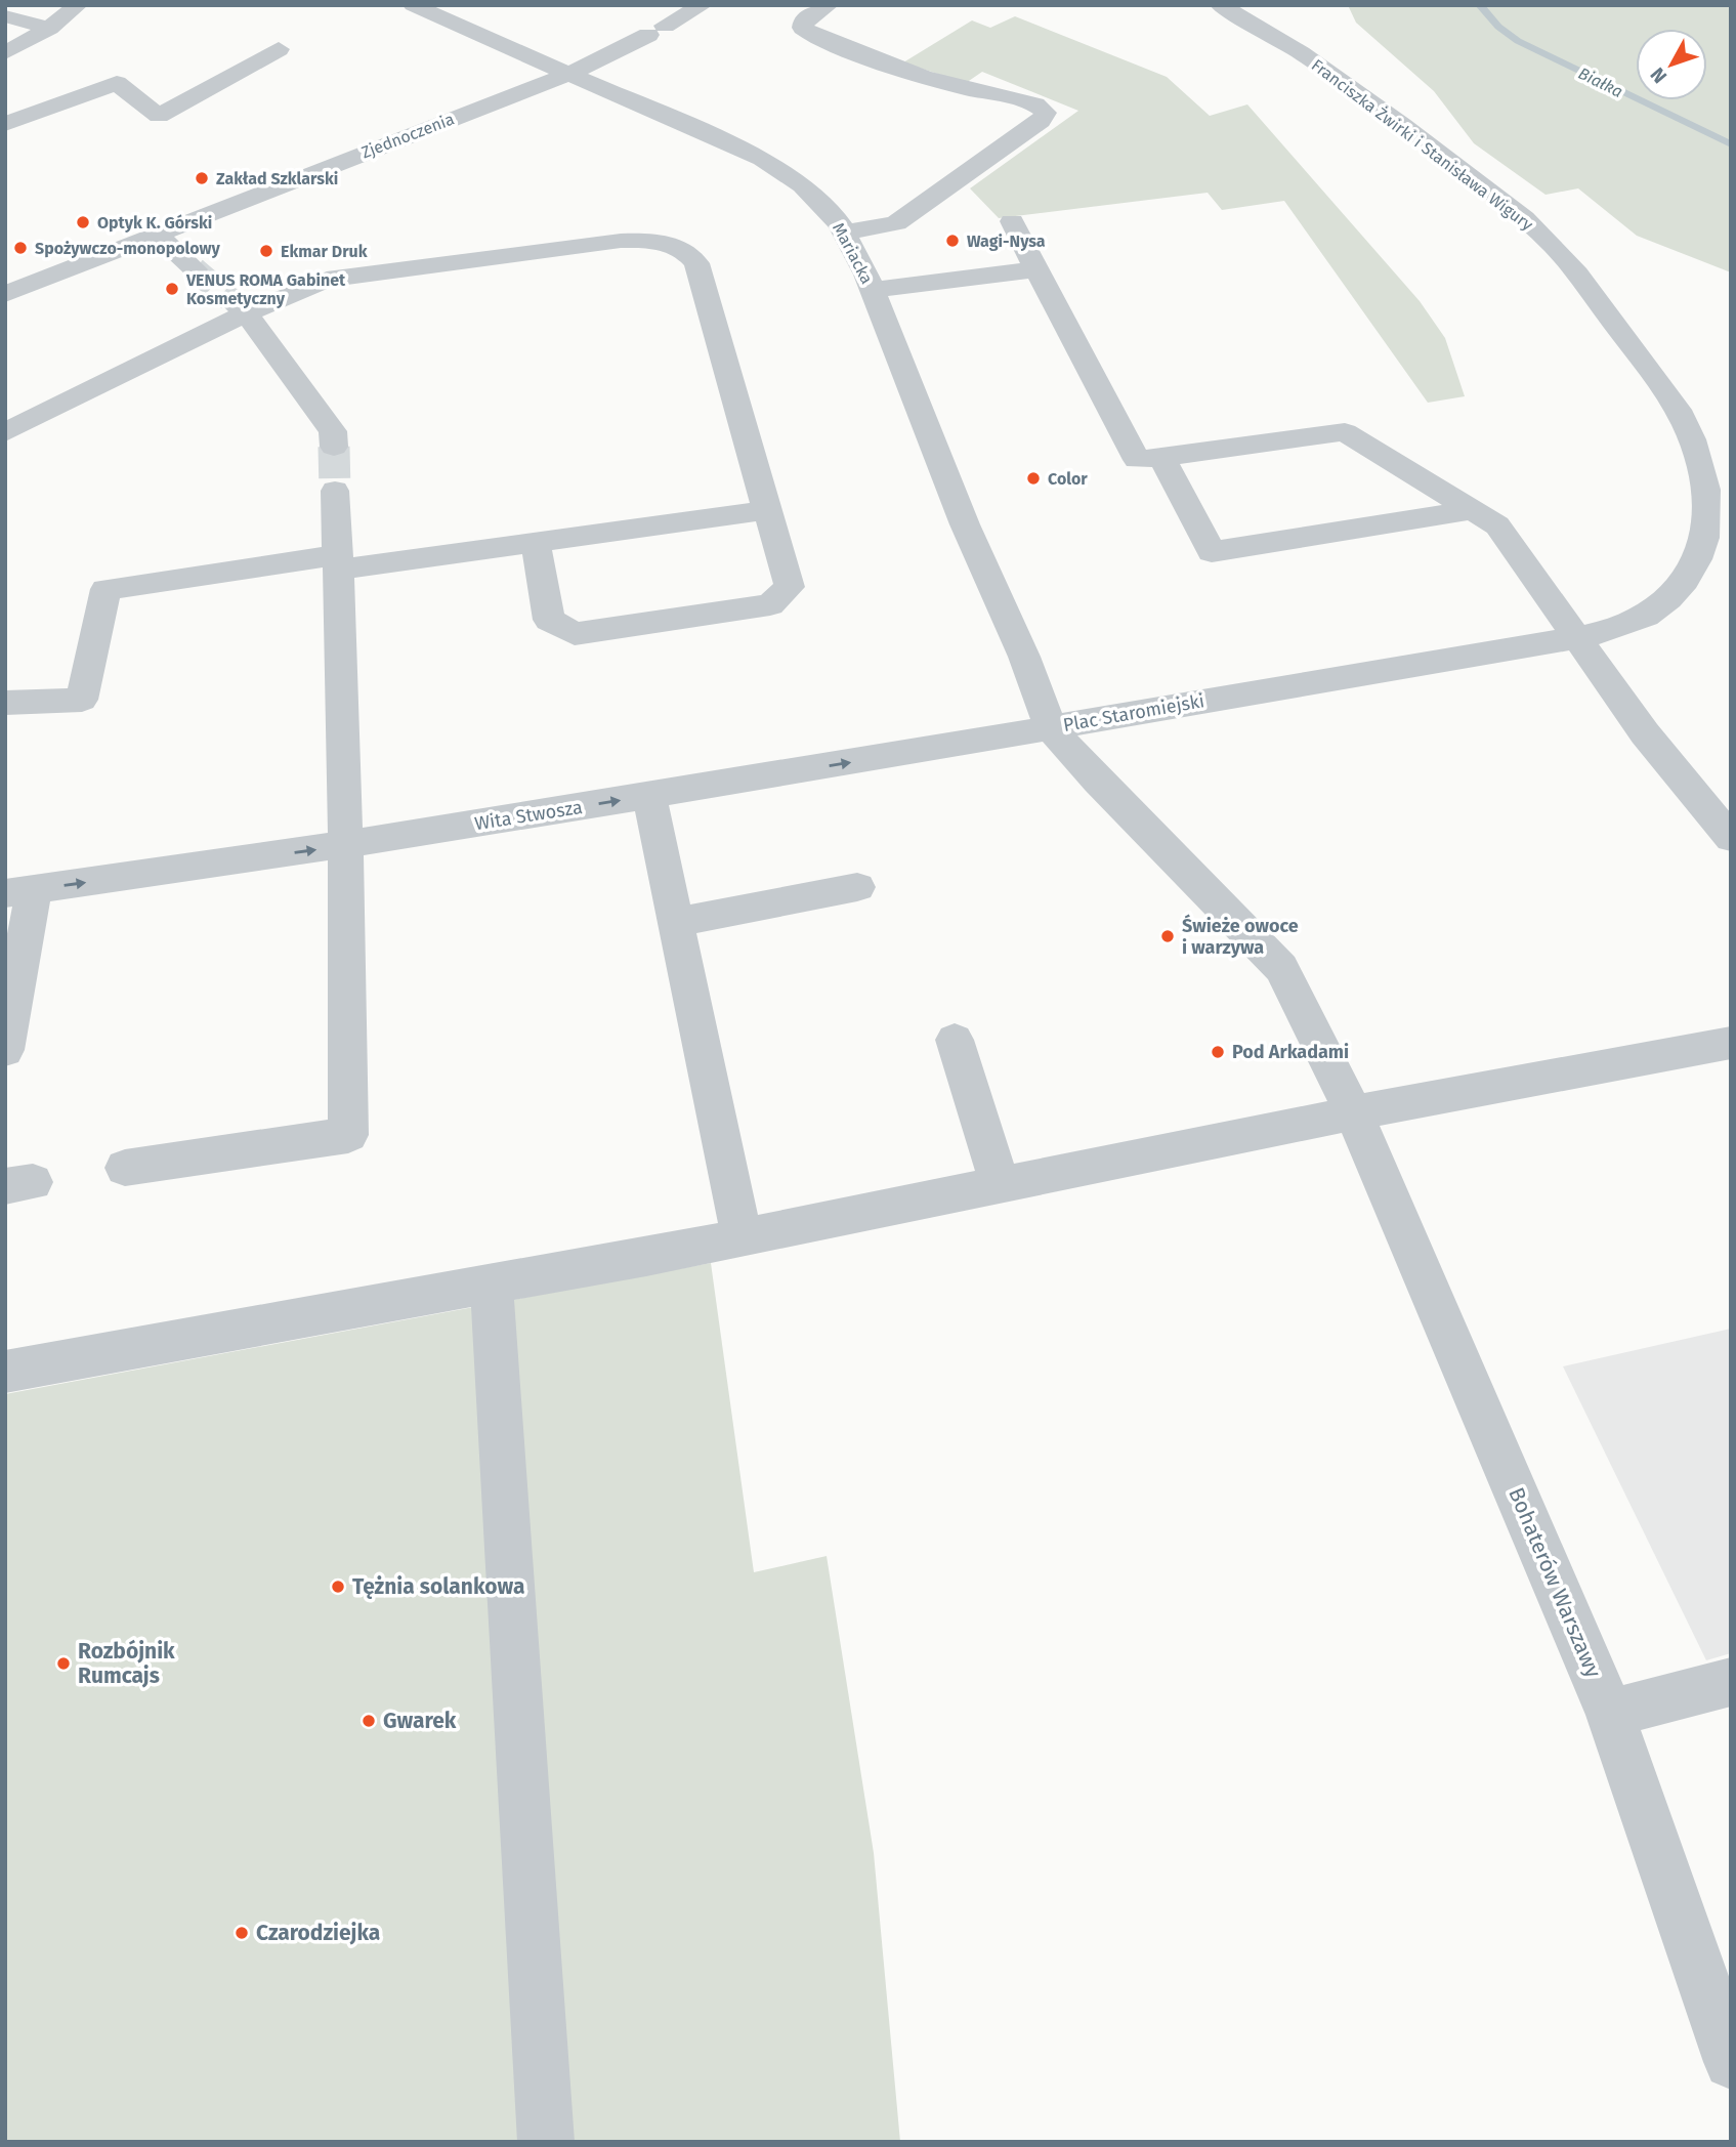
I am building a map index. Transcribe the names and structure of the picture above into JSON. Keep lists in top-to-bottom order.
{
  "streets": {
    "street": [
      "Zjednoczenia",
      "Franciszka Żwirki i Stanisława Wigury",
      "Mariacka",
      "Plac Staromiejski",
      "Wita Stwosza",
      "Bohaterów Warszawy"
    ]
  },
  "crossings": [
    ["Zjednoczenia", "Mariacka"],
    ["Franciszka Żwirki i Stanisława Wigury", "Plac Staromiejski"],
    ["Mariacka", "Plac Staromiejski"],
    ["Mariacka", "Wita Stwosza"],
    ["Plac Staromiejski", "Wita Stwosza"],
    ["Plac Staromiejski", "Bohaterów Warszawy"]
  ],
  "water": ["Białka"],
  "places": [
    "Zakład Szklarski",
    "Optyk K. Górski",
    "Wagi-Nysa",
    "Spożywczo-monopolowy",
    "Ekmar Druk",
    "VENUS ROMA Gabinet Kosmetyczny",
    "Color",
    "Świeże owoce i warzywa",
    "Pod Arkadami",
    "Tężnia solankowa",
    "Rozbójnik Rumcajs",
    "Gwarek",
    "Czarodziejka"
  ],
  "north": "bottom left"
}
